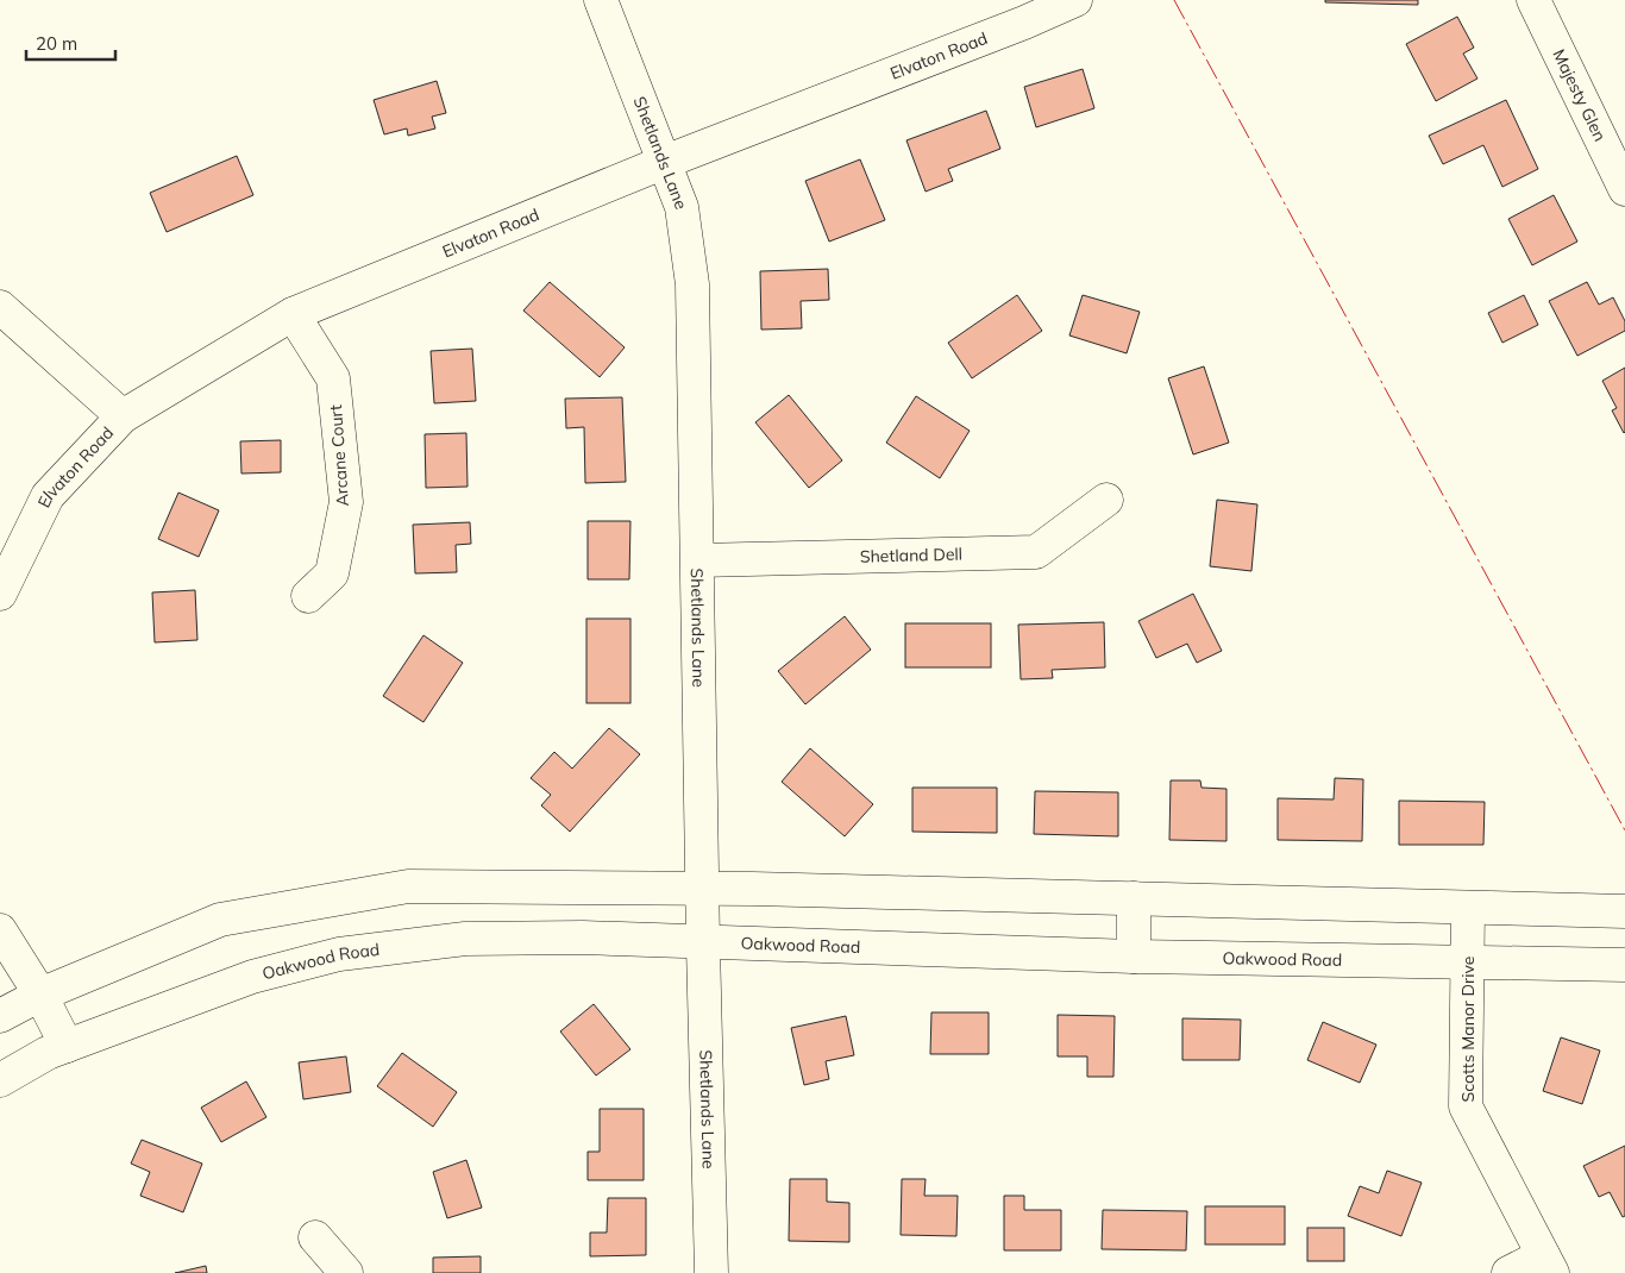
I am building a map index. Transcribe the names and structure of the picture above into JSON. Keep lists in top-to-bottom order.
{
  "streets": {
    "street": [
      "Elvaton Road",
      "Majesty Glen",
      "Shetlands Lane",
      "Arcane Court",
      "Shetland Dell",
      "Oakwood Road",
      "Scotts Manor Drive"
    ]
  },
  "crossings": [
    ["Elvaton Road", "Shetlands Lane"],
    ["Elvaton Road", "Arcane Court"],
    ["Shetlands Lane", "Shetland Dell"],
    ["Shetlands Lane", "Oakwood Road"],
    ["Oakwood Road", "Scotts Manor Drive"]
  ],
  "scale_bar": "20 m"
}
